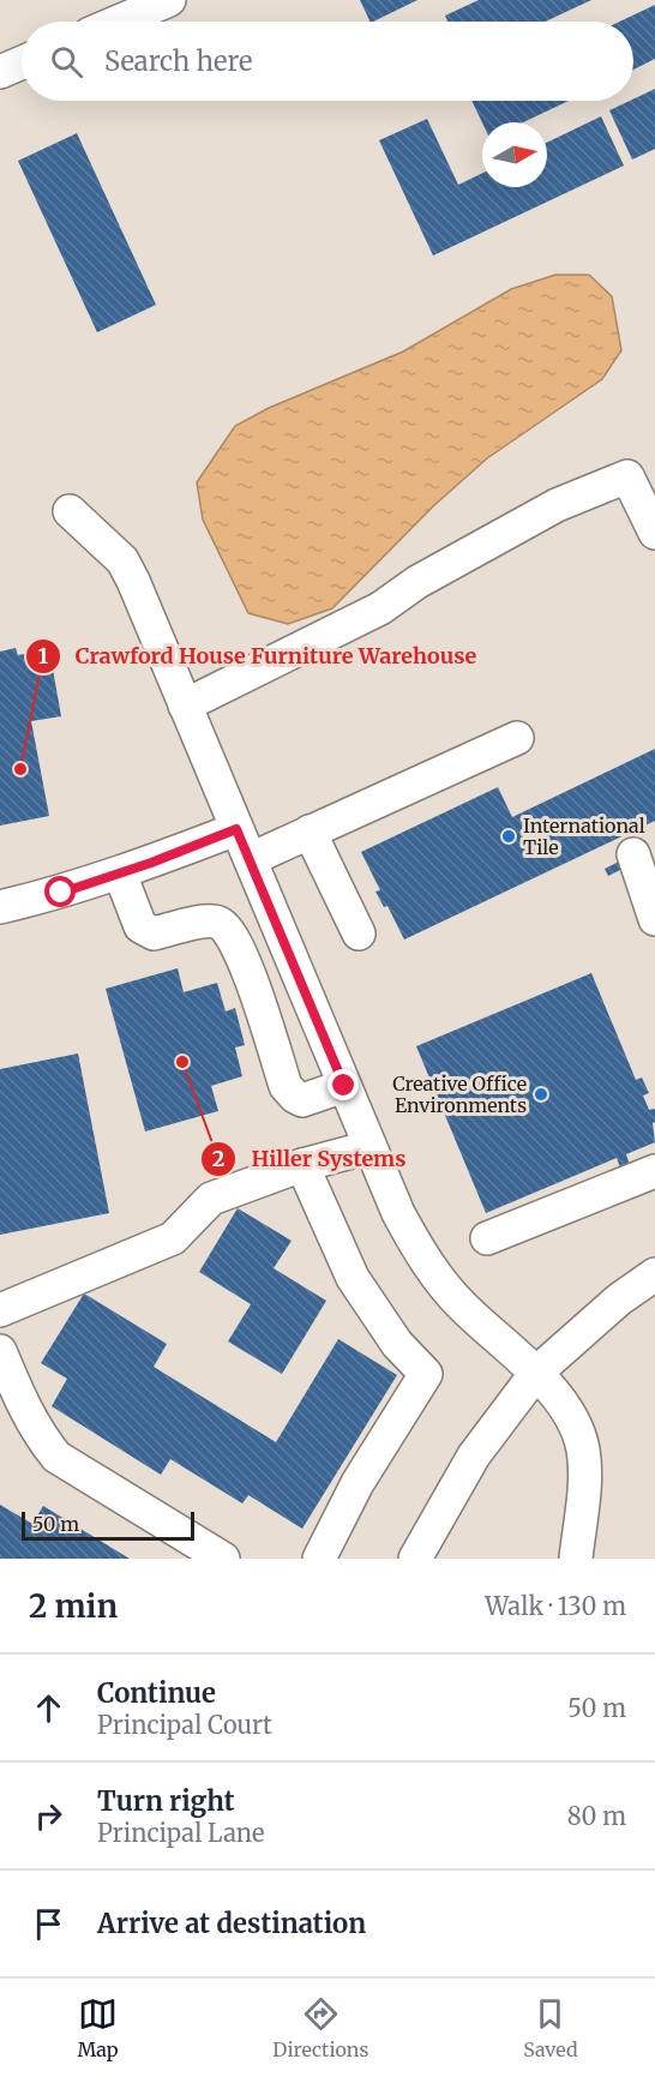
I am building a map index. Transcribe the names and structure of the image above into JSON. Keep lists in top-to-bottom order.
{
  "places": [
    "Crawford House Furniture Warehouse",
    "International Tile",
    "Hiller Systems",
    "Creative Office Environments"
  ],
  "scale_bar": "50 m",
  "north": "right",
  "page": {
    "search": "Search here",
    "scale": "50 m",
    "heading": ["2 min", "Walk · 130 m"],
    "list": [
      ["Continue", "Principal Court", "50 m"],
      ["Turn right", "Principal Lane", "80 m"],
      "Arrive at destination"
    ],
    "nav": ["Map", "Directions", "Saved"]
  }
}
